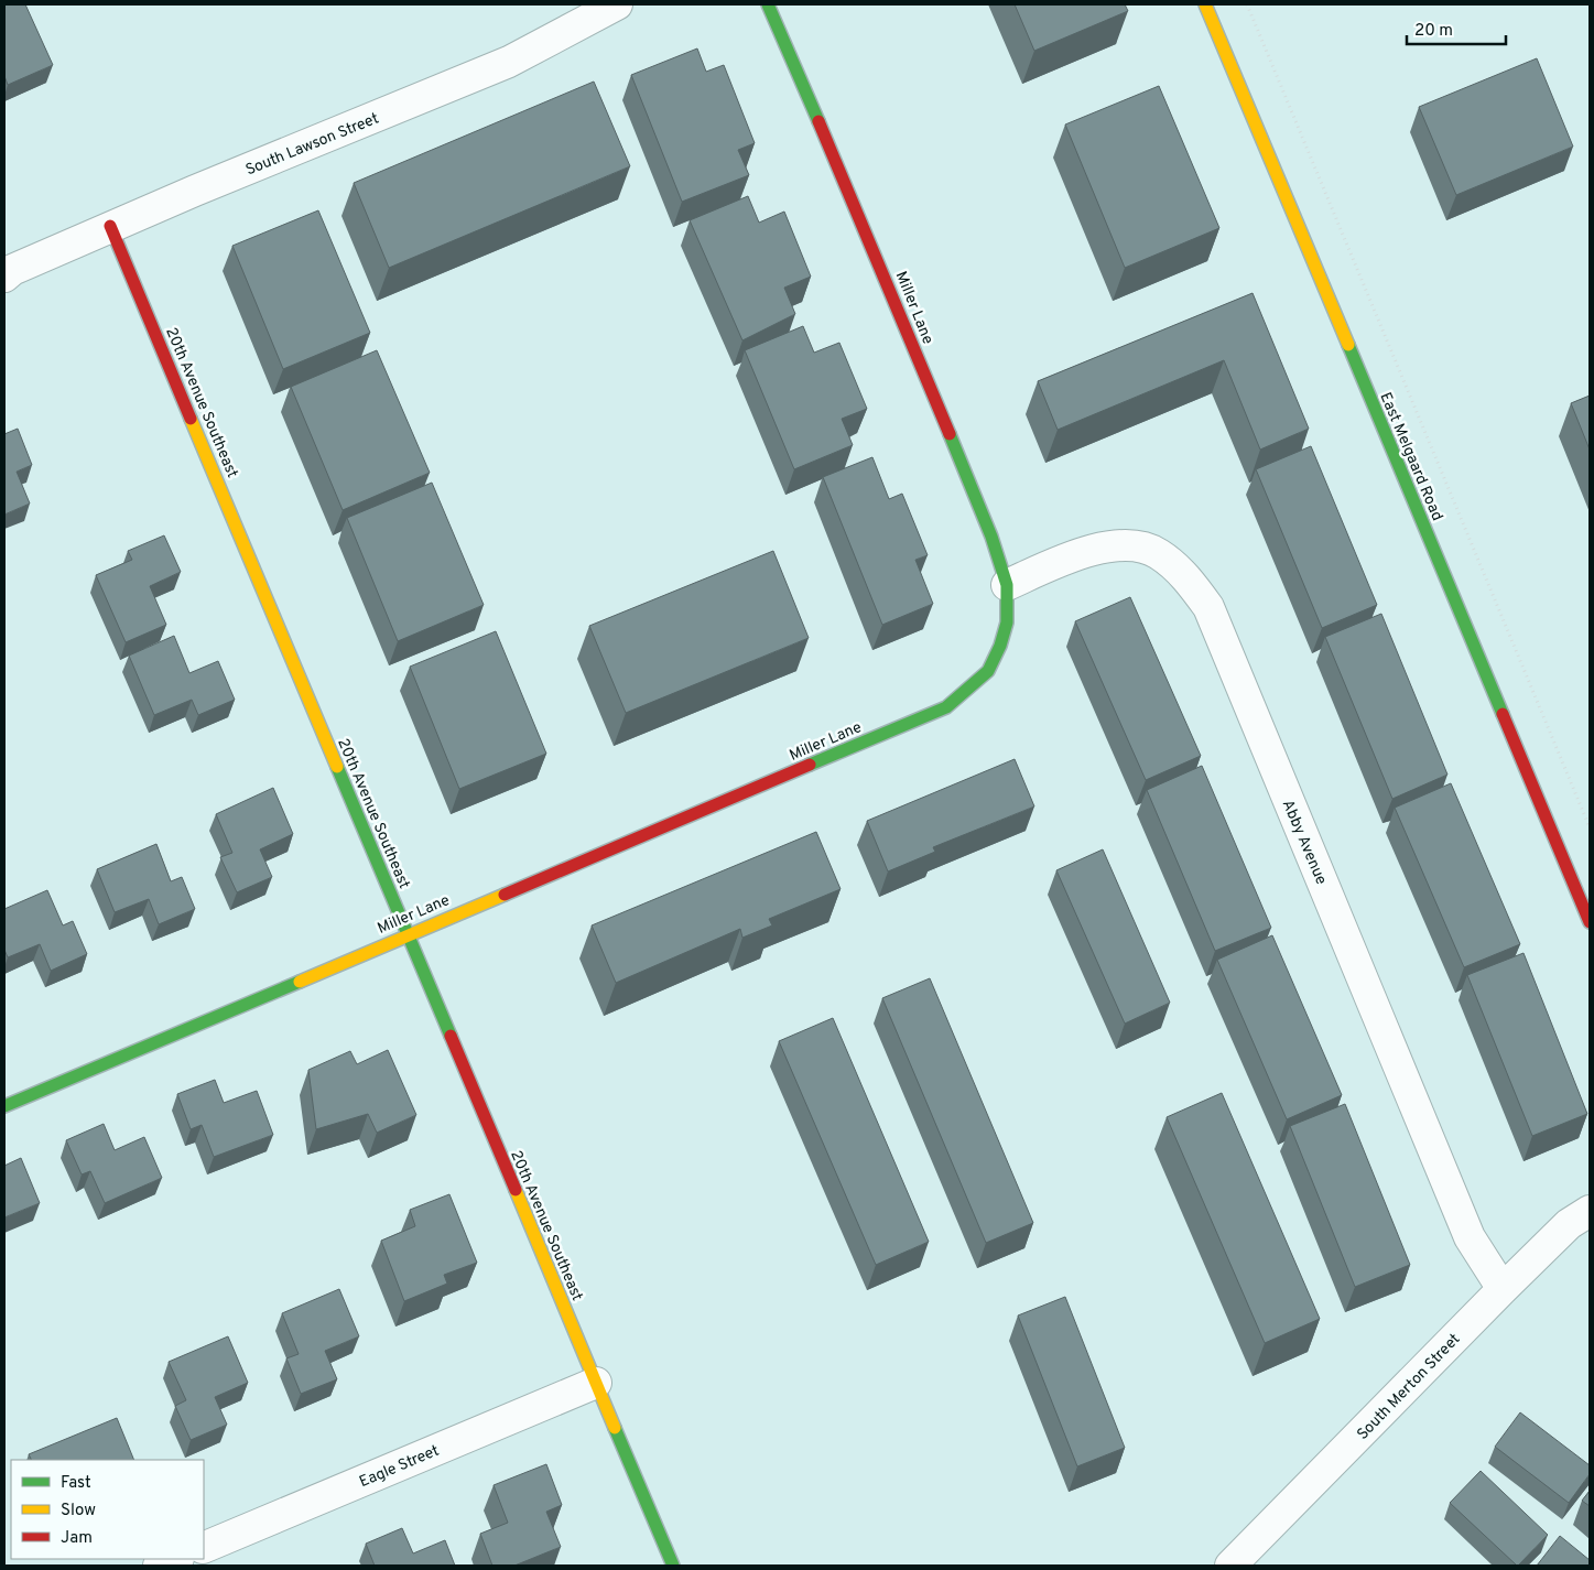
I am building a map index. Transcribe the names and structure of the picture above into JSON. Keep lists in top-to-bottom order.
{
  "streets": {
    "street": [
      "South Lawson Street",
      "Miller Lane",
      "20th Avenue Southeast",
      "East Melgaard Road",
      "Abby Avenue",
      "South Merton Street",
      "Eagle Street"
    ]
  },
  "crossings": [
    ["South Lawson Street", "20th Avenue Southeast"],
    ["Miller Lane", "20th Avenue Southeast"],
    ["Miller Lane", "Abby Avenue"],
    ["20th Avenue Southeast", "Eagle Street"],
    ["Abby Avenue", "South Merton Street"]
  ],
  "legend": ["Fast", "Slow", "Jam"],
  "scale_bar": "20 m"
}
